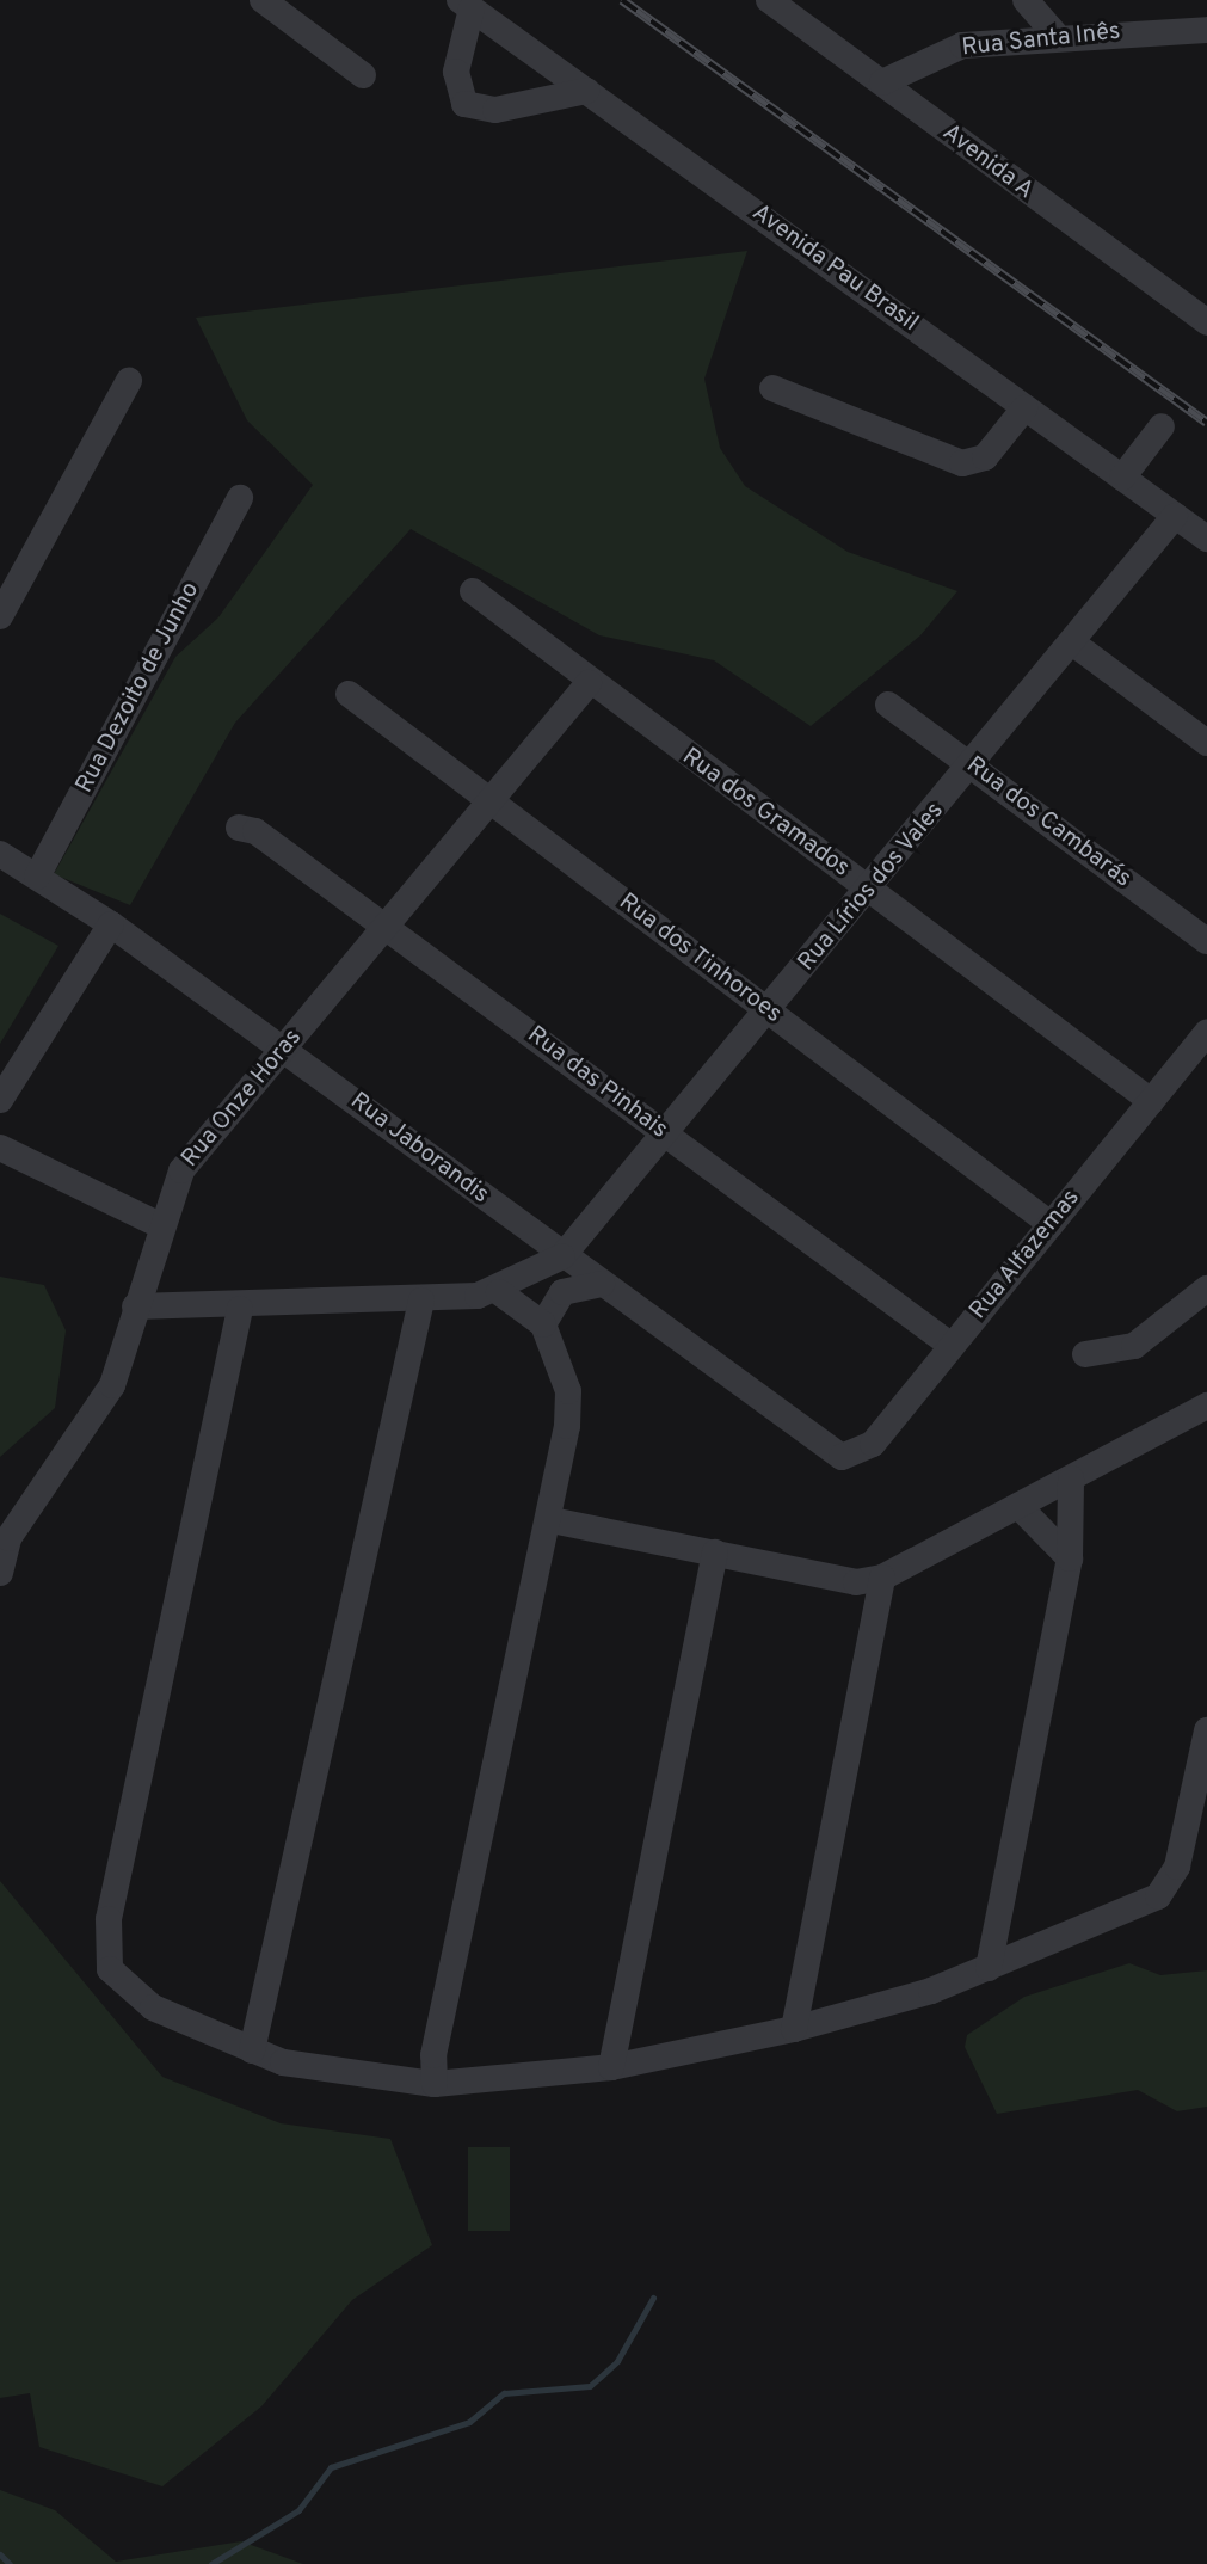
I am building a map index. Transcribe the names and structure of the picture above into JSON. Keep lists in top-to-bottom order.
{
  "streets": {
    "street": [
      "Rua Santa Inês",
      "Avenida A",
      "Avenida Pau Brasil",
      "Rua Dezoito de Junho",
      "Rua dos Gramados",
      "Rua dos Cambarás",
      "Rua Lírios dos Vales",
      "Rua dos Tinhoroes",
      "Rua das Pinhais",
      "Rua Onze Horas",
      "Rua Jaborandis",
      "Rua Alfazemas"
    ]
  },
  "crossings": [
    ["Rua Santa Inês", "Avenida A"],
    ["Avenida Pau Brasil", "Rua Lírios dos Vales"],
    ["Rua Dezoito de Junho", "Rua Jaborandis"],
    ["Rua dos Gramados", "Rua Lírios dos Vales"],
    ["Rua dos Gramados", "Rua Onze Horas"],
    ["Rua dos Gramados", "Rua Alfazemas"],
    ["Rua dos Cambarás", "Rua Lírios dos Vales"],
    ["Rua Lírios dos Vales", "Rua dos Tinhoroes"],
    ["Rua Lírios dos Vales", "Rua das Pinhais"],
    ["Rua Lírios dos Vales", "Rua Jaborandis"],
    ["Rua dos Tinhoroes", "Rua Onze Horas"],
    ["Rua dos Tinhoroes", "Rua Alfazemas"],
    ["Rua das Pinhais", "Rua Onze Horas"],
    ["Rua das Pinhais", "Rua Alfazemas"],
    ["Rua Onze Horas", "Rua Jaborandis"],
    ["Rua Jaborandis", "Rua Alfazemas"]
  ]
}
